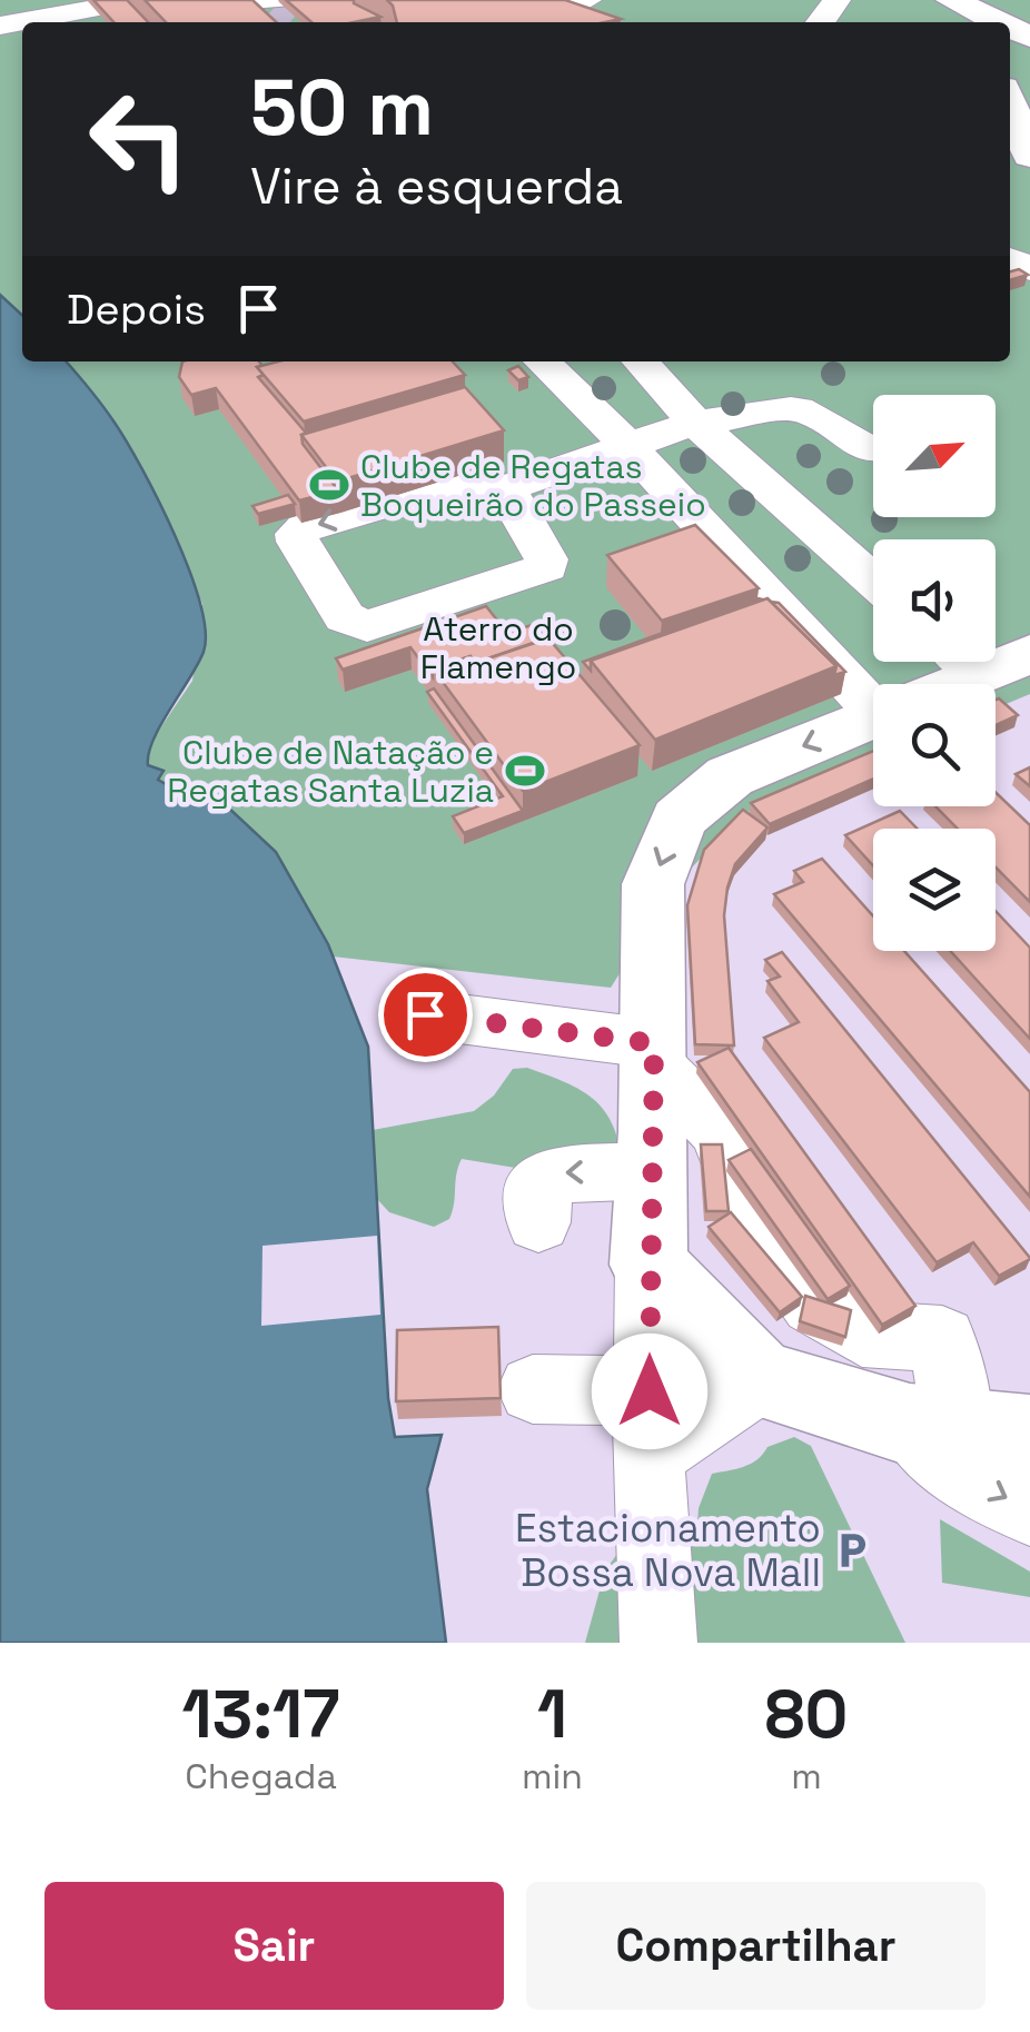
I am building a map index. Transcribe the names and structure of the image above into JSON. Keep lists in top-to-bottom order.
{
  "parks": ["Aterro do Flamengo"],
  "places": {
    "sports": ["Clube de Regatas Boqueirão do Passeio", "Clube de Natação e Regatas Santa Luzia"],
    "parking": ["Estacionamento Bossa Nova Mall"]
  },
  "north": "top right",
  "page": {
    "turn": ["50 m", "Vire à esquerda"],
    "then": "Depois",
    "eta": [
      "13:17",
      "Chegada",
      "1",
      "min",
      "80",
      "m"
    ],
    "buttons": ["Sair", "Compartilhar"]
  }
}
